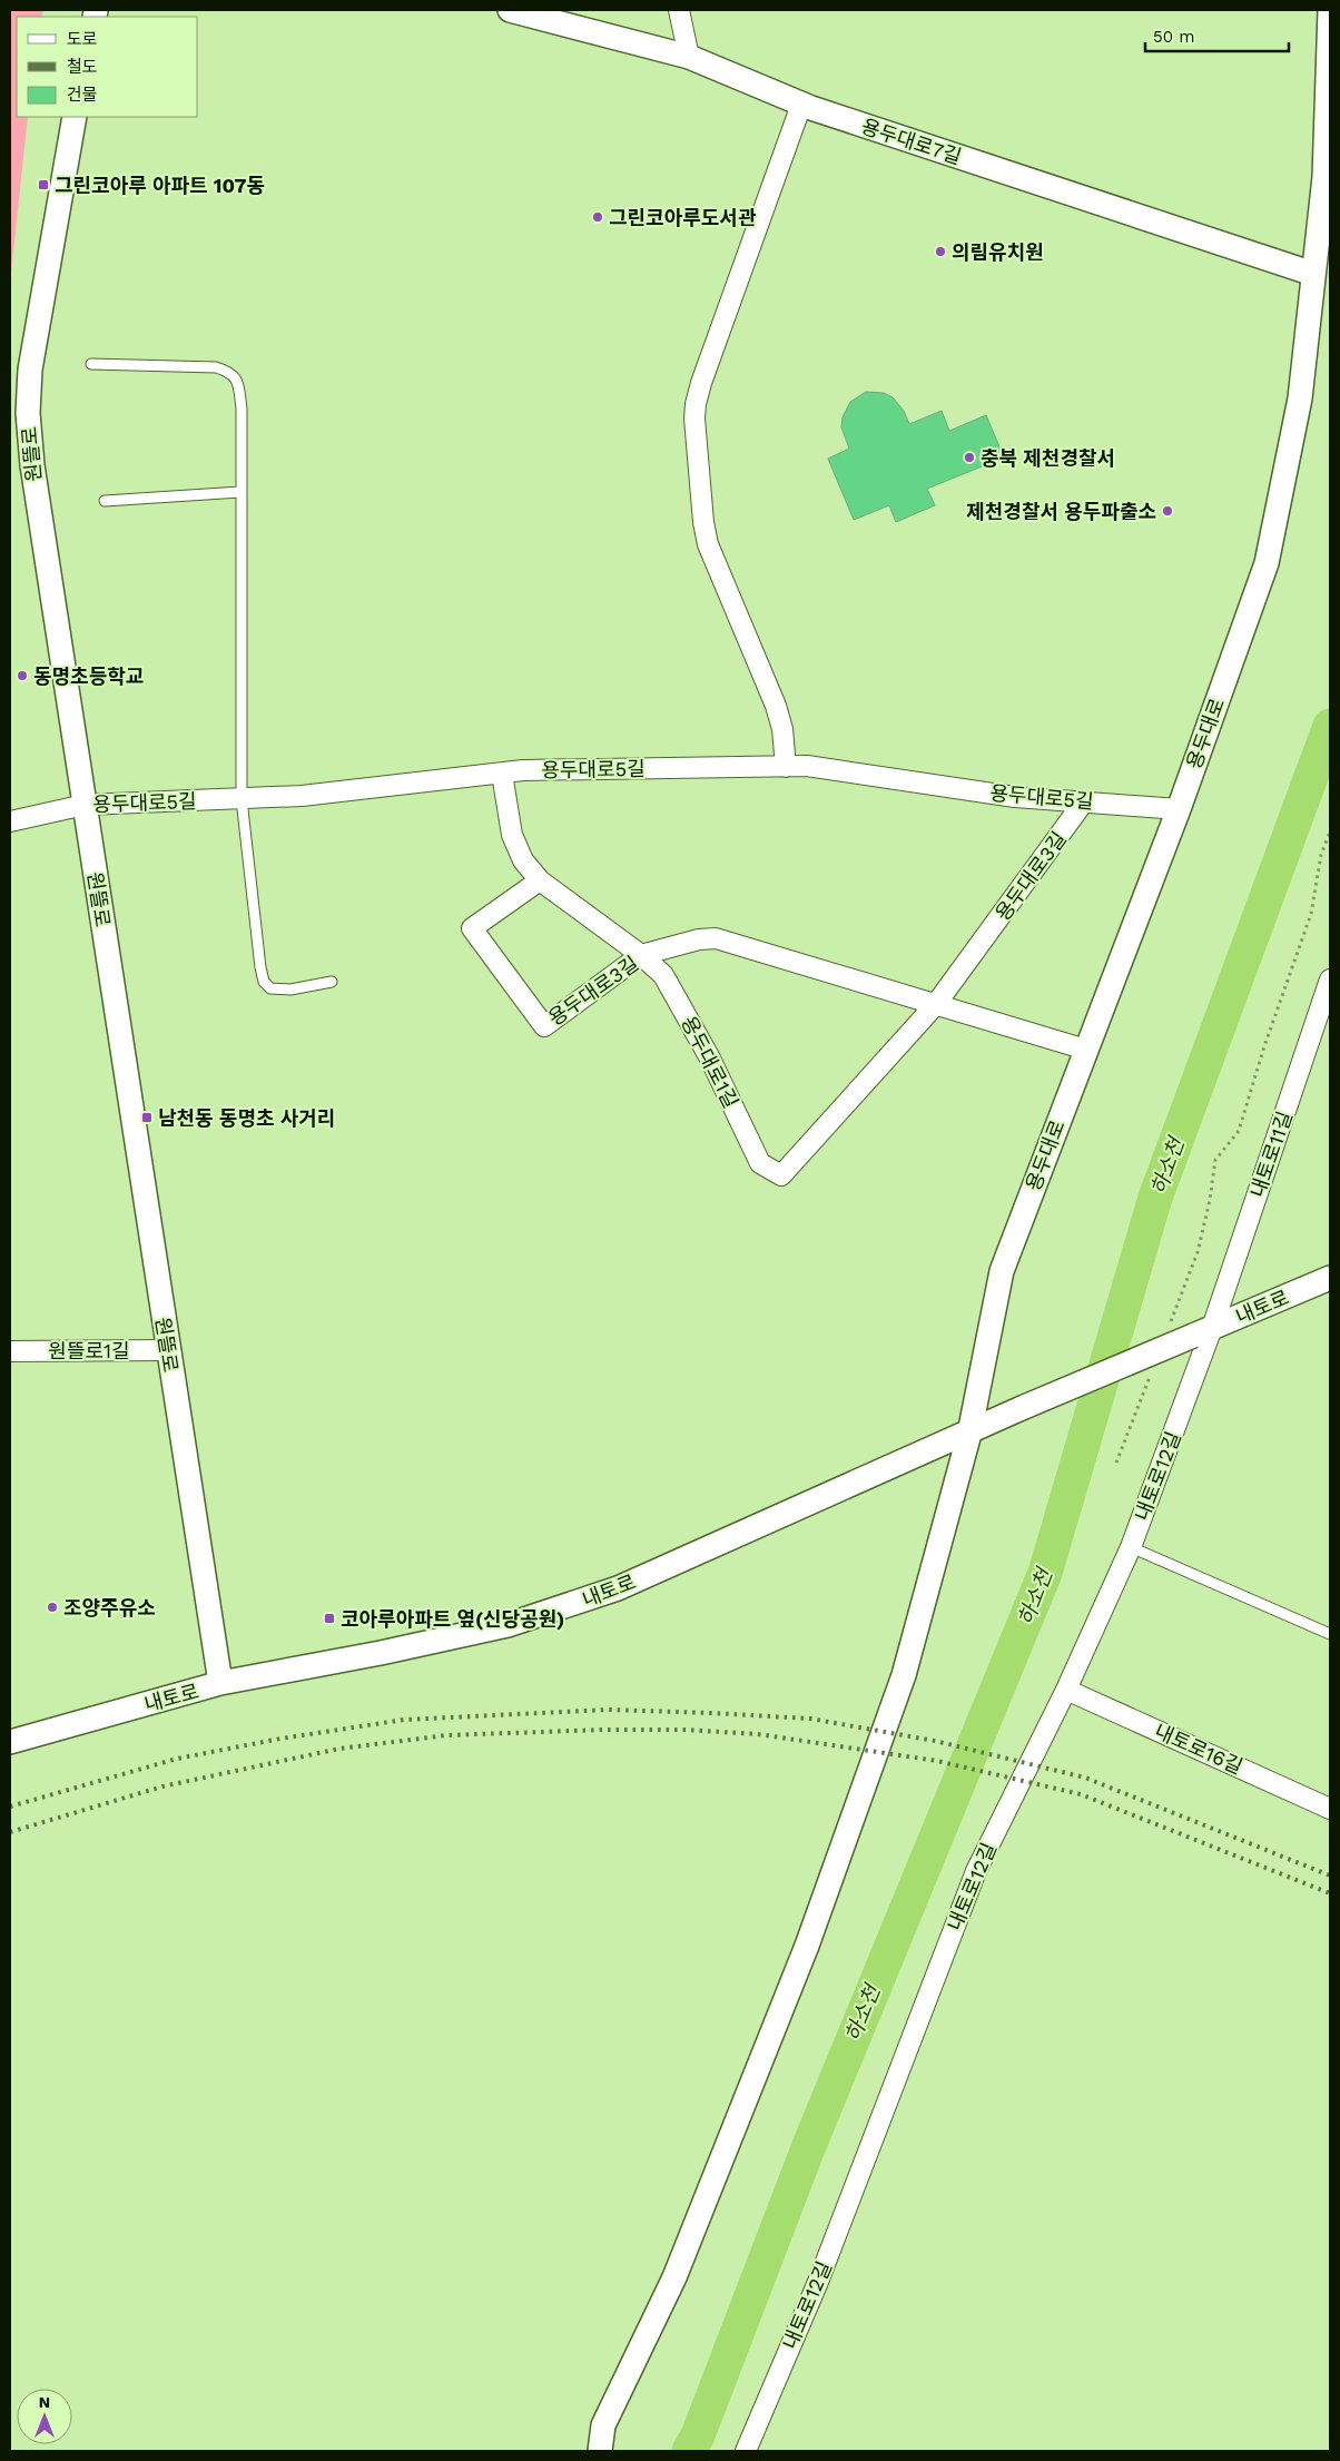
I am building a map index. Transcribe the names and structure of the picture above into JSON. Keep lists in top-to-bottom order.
{
  "streets": {
    "street": [
      "용두대로7길",
      "원뜰로",
      "용두대로",
      "용두대로5길",
      "용두대로3길",
      "용두대로1길",
      "내토로11길",
      "내토로",
      "원뜰로1길",
      "내토로12길",
      "내토로16길"
    ]
  },
  "crossings": [
    ["용두대로7길", "용두대로"],
    ["원뜰로", "용두대로5길"],
    ["원뜰로", "내토로"],
    ["원뜰로", "원뜰로1길"],
    ["용두대로", "용두대로5길"],
    ["용두대로", "용두대로3길"],
    ["용두대로", "내토로"],
    ["용두대로5길", "용두대로3길"],
    ["용두대로5길", "용두대로1길"],
    ["용두대로3길", "용두대로1길"],
    ["내토로11길", "내토로"],
    ["내토로11길", "내토로12길"],
    ["내토로", "내토로12길"],
    ["내토로12길", "내토로16길"]
  ],
  "water": ["하소천"],
  "places": {
    "transit": ["그린코아루 아파트 107동", "남천동 동명초 사거리", "코아루아파트 옆(신당공원)"],
    "other": [
      "그린코아루도서관",
      "의림유치원",
      "충북 제천경찰서",
      "제천경찰서 용두파출소",
      "동명초등학교",
      "조양주유소"
    ]
  },
  "legend": ["도로", "철도", "건물"],
  "scale_bar": "50 m",
  "north": "top"
}
